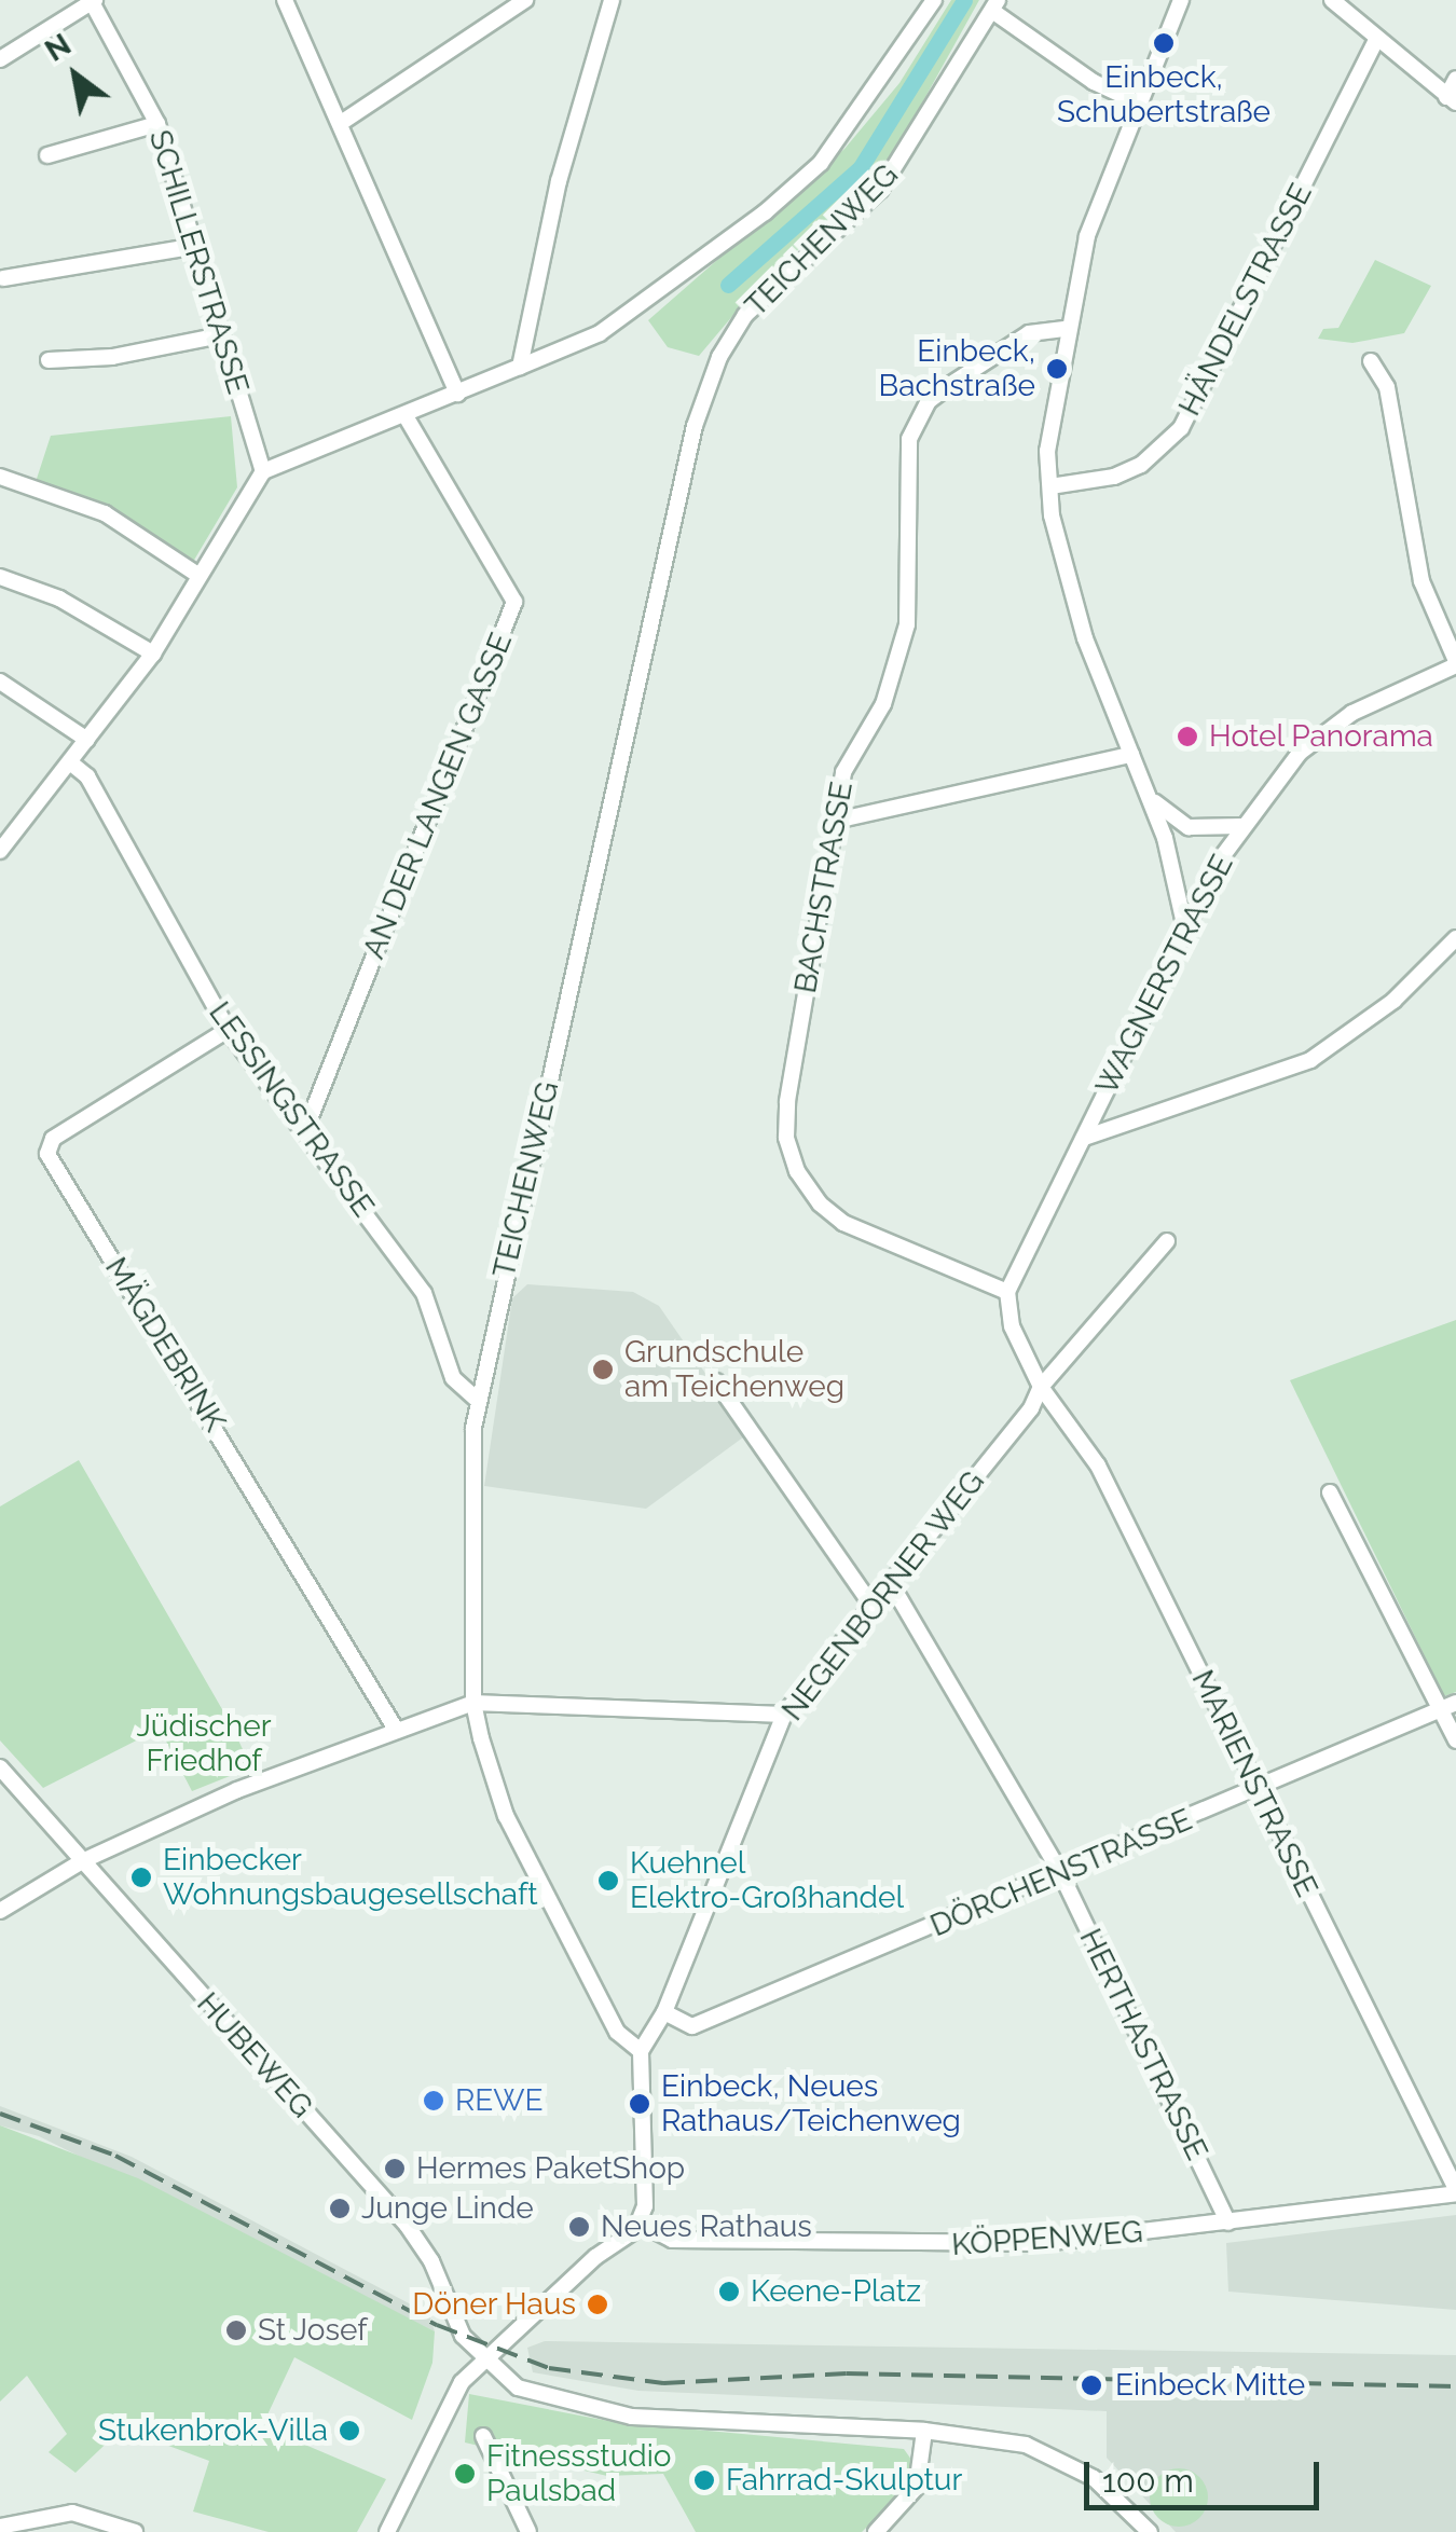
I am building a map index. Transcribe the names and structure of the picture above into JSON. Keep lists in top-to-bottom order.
{
  "streets": {
    "street": [
      "TEICHENWEG",
      "SCHILLERSTRASSE",
      "HÄNDELSTRASSE",
      "AN DER LANGEN GASSE",
      "BACHSTRASSE",
      "WAGNERSTRASSE",
      "LESSINGSTRASSE",
      "MÄGDEBRINK",
      "NEGENBORNER WEG",
      "MARIENSTRASSE",
      "DÖRCHENSTRASSE",
      "HERTHASTRASSE",
      "HUBEWEG",
      "KÖPPENWEG"
    ]
  },
  "crossings": [
    ["TEICHENWEG", "LESSINGSTRASSE"],
    ["TEICHENWEG", "NEGENBORNER WEG"],
    ["AN DER LANGEN GASSE", "LESSINGSTRASSE"],
    ["LESSINGSTRASSE", "MÄGDEBRINK"],
    ["NEGENBORNER WEG", "MARIENSTRASSE"],
    ["NEGENBORNER WEG", "DÖRCHENSTRASSE"],
    ["NEGENBORNER WEG", "HERTHASTRASSE"],
    ["MARIENSTRASSE", "DÖRCHENSTRASSE"],
    ["MARIENSTRASSE", "KÖPPENWEG"],
    ["DÖRCHENSTRASSE", "HERTHASTRASSE"],
    ["HERTHASTRASSE", "KÖPPENWEG"]
  ],
  "parks": ["Jüdischer Friedhof"],
  "places": [
    "Einbeck, Schubertstraße",
    "Einbeck, Bachstraße",
    "Hotel Panorama",
    "Grundschule am Teichenweg",
    "Einbecker Wohnungsbaugesellschaft",
    "Kuehnel Elektro-Großhandel",
    "REWE",
    "Einbeck, Neues Rathaus/Teichenweg",
    "Hermes PaketShop",
    "Junge Linde",
    "Neues Rathaus",
    "Keene-Platz",
    "Döner Haus",
    "St Josef",
    "Einbeck Mitte",
    "Stukenbrok-Villa",
    "Fitnessstudio Paulsbad",
    "Fahrrad-Skulptur"
  ],
  "scale_bar": "100 m",
  "north": "top left"
}
